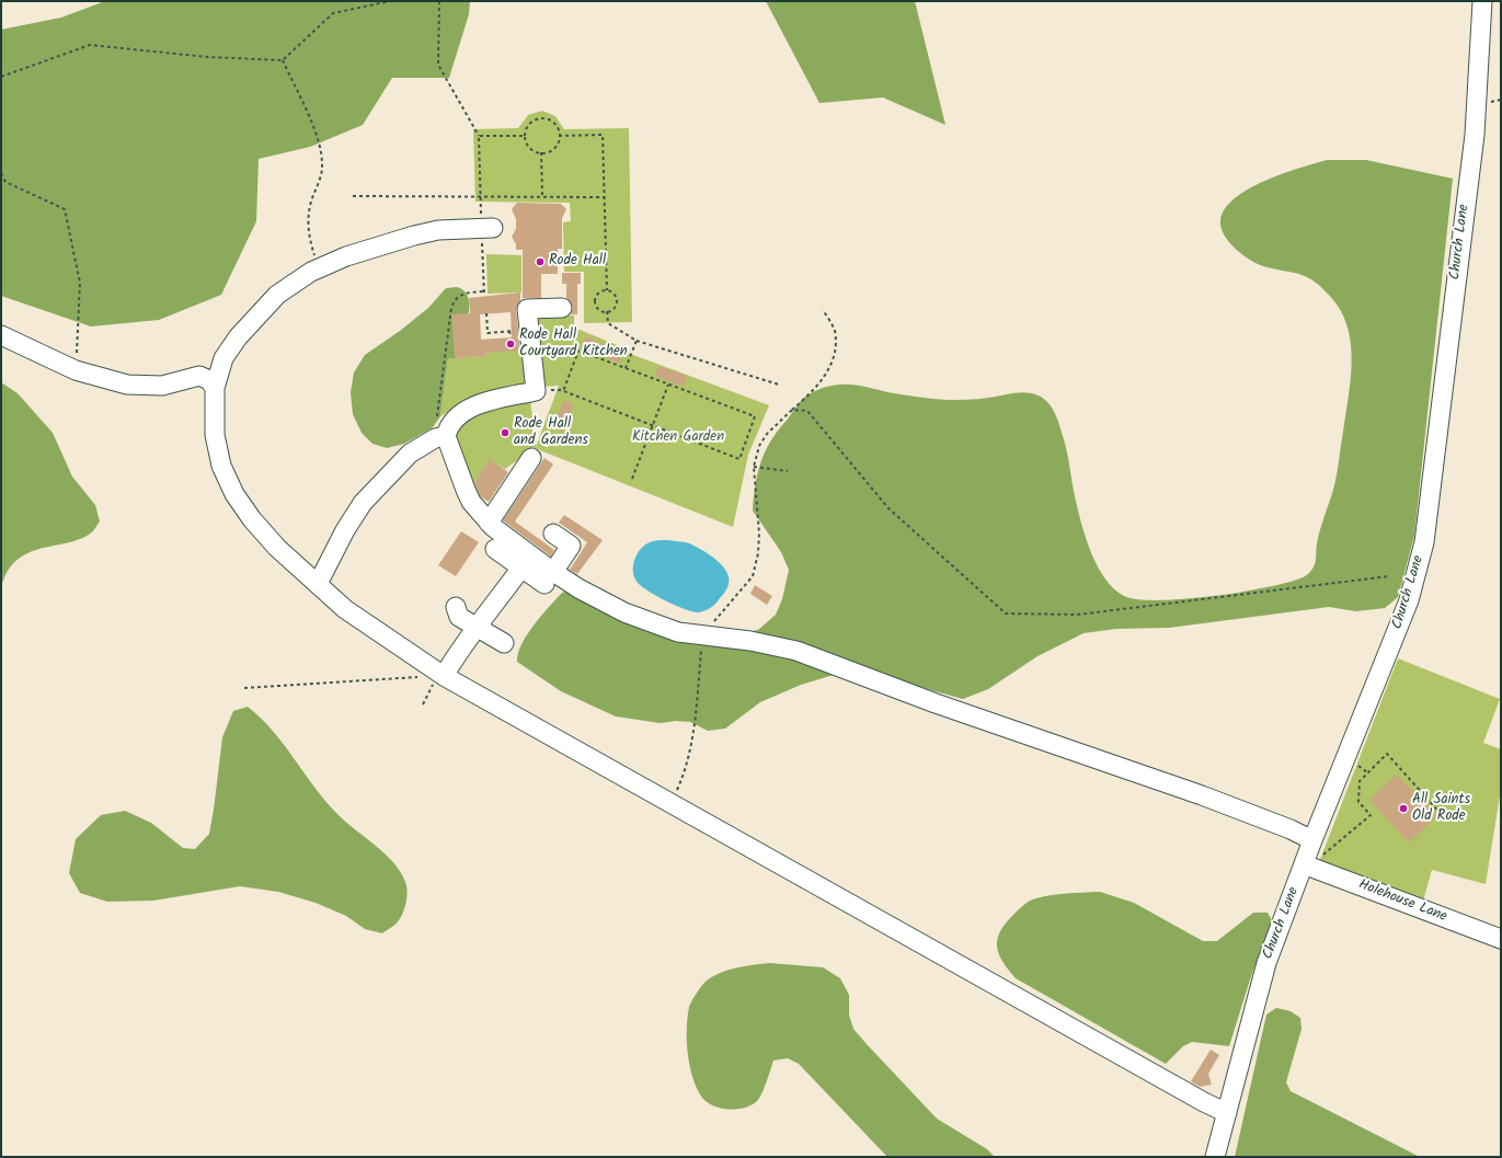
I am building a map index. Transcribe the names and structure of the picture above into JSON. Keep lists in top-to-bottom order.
{
  "streets": {
    "street": ["Church Lane", "Holehouse Lane"]
  },
  "crossings": [
    ["Church Lane", "Holehouse Lane"]
  ],
  "parks": ["Kitchen Garden"],
  "places": [
    "Rode Hall",
    "Rode Hall Courtyard Kitchen",
    "Rode Hall and Gardens",
    "All Saints Old Rode"
  ]
}
